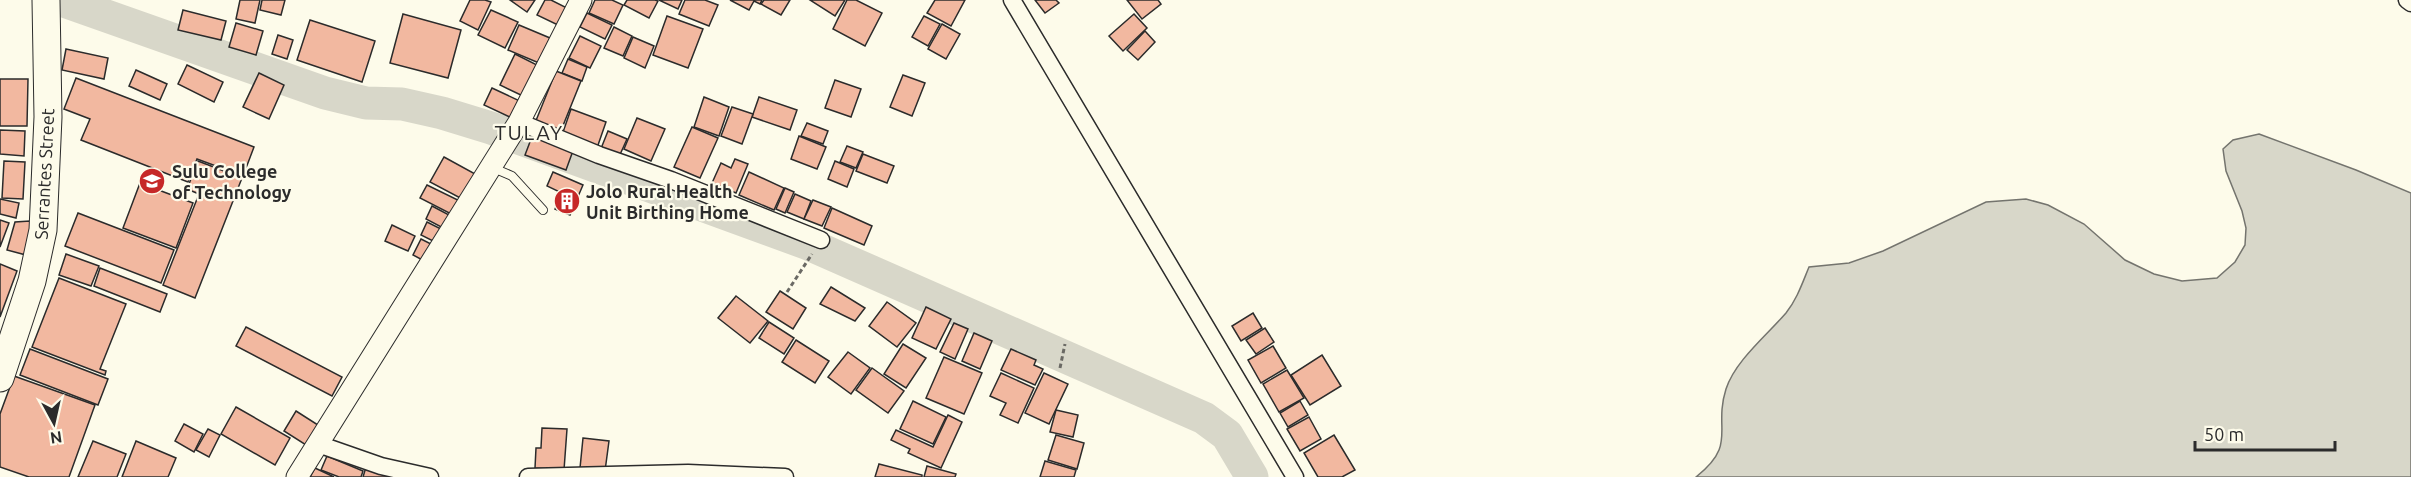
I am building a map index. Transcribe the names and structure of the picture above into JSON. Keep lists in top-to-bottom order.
{
  "streets": {
    "main road": ["Serrantes Street"]
  },
  "districts": ["TULAY"],
  "places": {
    "school or university": ["Sulu College of Technology"],
    "building": ["Jolo Rural Health Unit Birthing Home"]
  },
  "scale_bar": "50 m",
  "north": "bottom"
}
